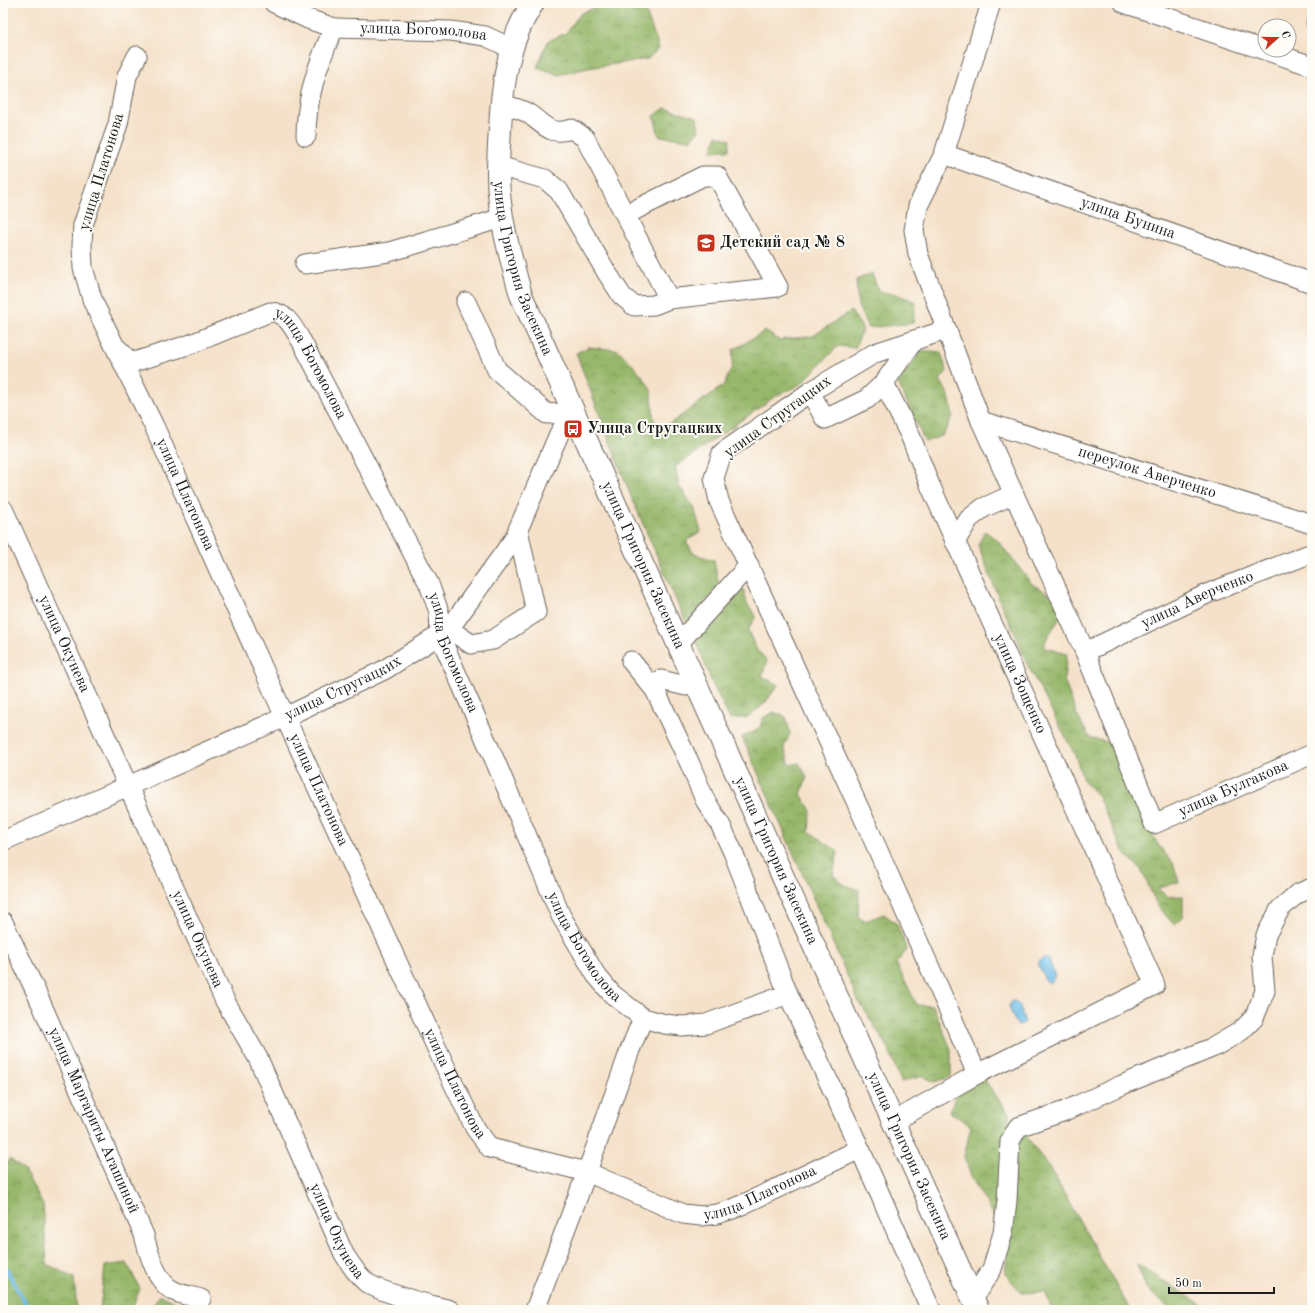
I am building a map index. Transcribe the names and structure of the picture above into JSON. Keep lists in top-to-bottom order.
{
  "streets": {
    "main road": ["улица Григория Засекина"],
    "street": [
      "улица Богомолова",
      "улица Платонова",
      "улица Бунина",
      "улица Стругацких",
      "переулок Аверченко",
      "улица Аверченко",
      "улица Окунева",
      "улица Зощенко",
      "улица Булгакова",
      "улица Маргариты Агашиной"
    ]
  },
  "crossings": [
    ["улица Богомолова", "улица Григория Засекина"],
    ["улица Богомолова", "улица Стругацких"],
    ["улица Платонова", "улица Стругацких"],
    ["улица Григория Засекина", "улица Стругацких"],
    ["улица Стругацких", "улица Окунева"],
    ["улица Аверченко", "улица Булгакова"]
  ],
  "places": {
    "school or university": ["Детский сад № 8"],
    "bus stop": ["Улица Стругацких"]
  },
  "scale_bar": "50 m",
  "north": "right"
}
